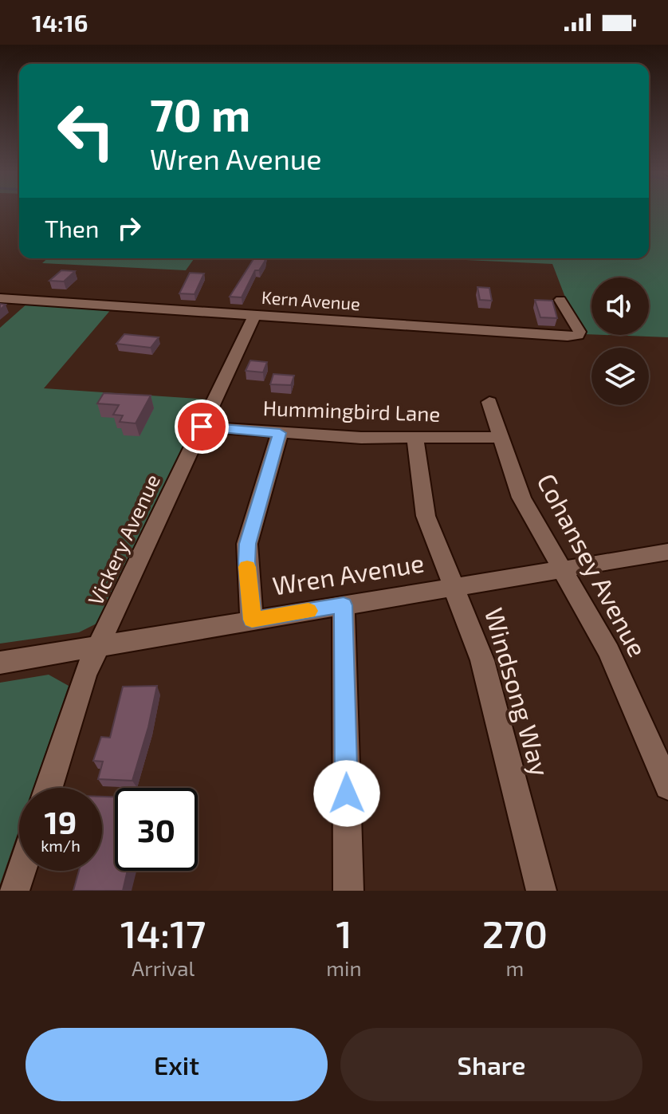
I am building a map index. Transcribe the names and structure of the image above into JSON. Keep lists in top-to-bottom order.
{
  "streets": {
    "street": [
      "Kern Avenue",
      "Hummingbird Lane",
      "Vickery Avenue",
      "Cohansey Avenue",
      "Wren Avenue",
      "Windsong Way"
    ]
  },
  "crossings": [
    ["Kern Avenue", "Vickery Avenue"],
    ["Hummingbird Lane", "Vickery Avenue"],
    ["Hummingbird Lane", "Cohansey Avenue"],
    ["Hummingbird Lane", "Windsong Way"],
    ["Vickery Avenue", "Wren Avenue"],
    ["Cohansey Avenue", "Wren Avenue"],
    ["Wren Avenue", "Windsong Way"]
  ],
  "page": {
    "status": "14:16",
    "turn": ["70 m", "Wren Avenue"],
    "then": "Then",
    "speed": "19 km/h",
    "limit": "30",
    "eta": [
      "14:17",
      "Arrival",
      "1",
      "min",
      "270",
      "m"
    ],
    "buttons": ["Exit", "Share"]
  }
}
